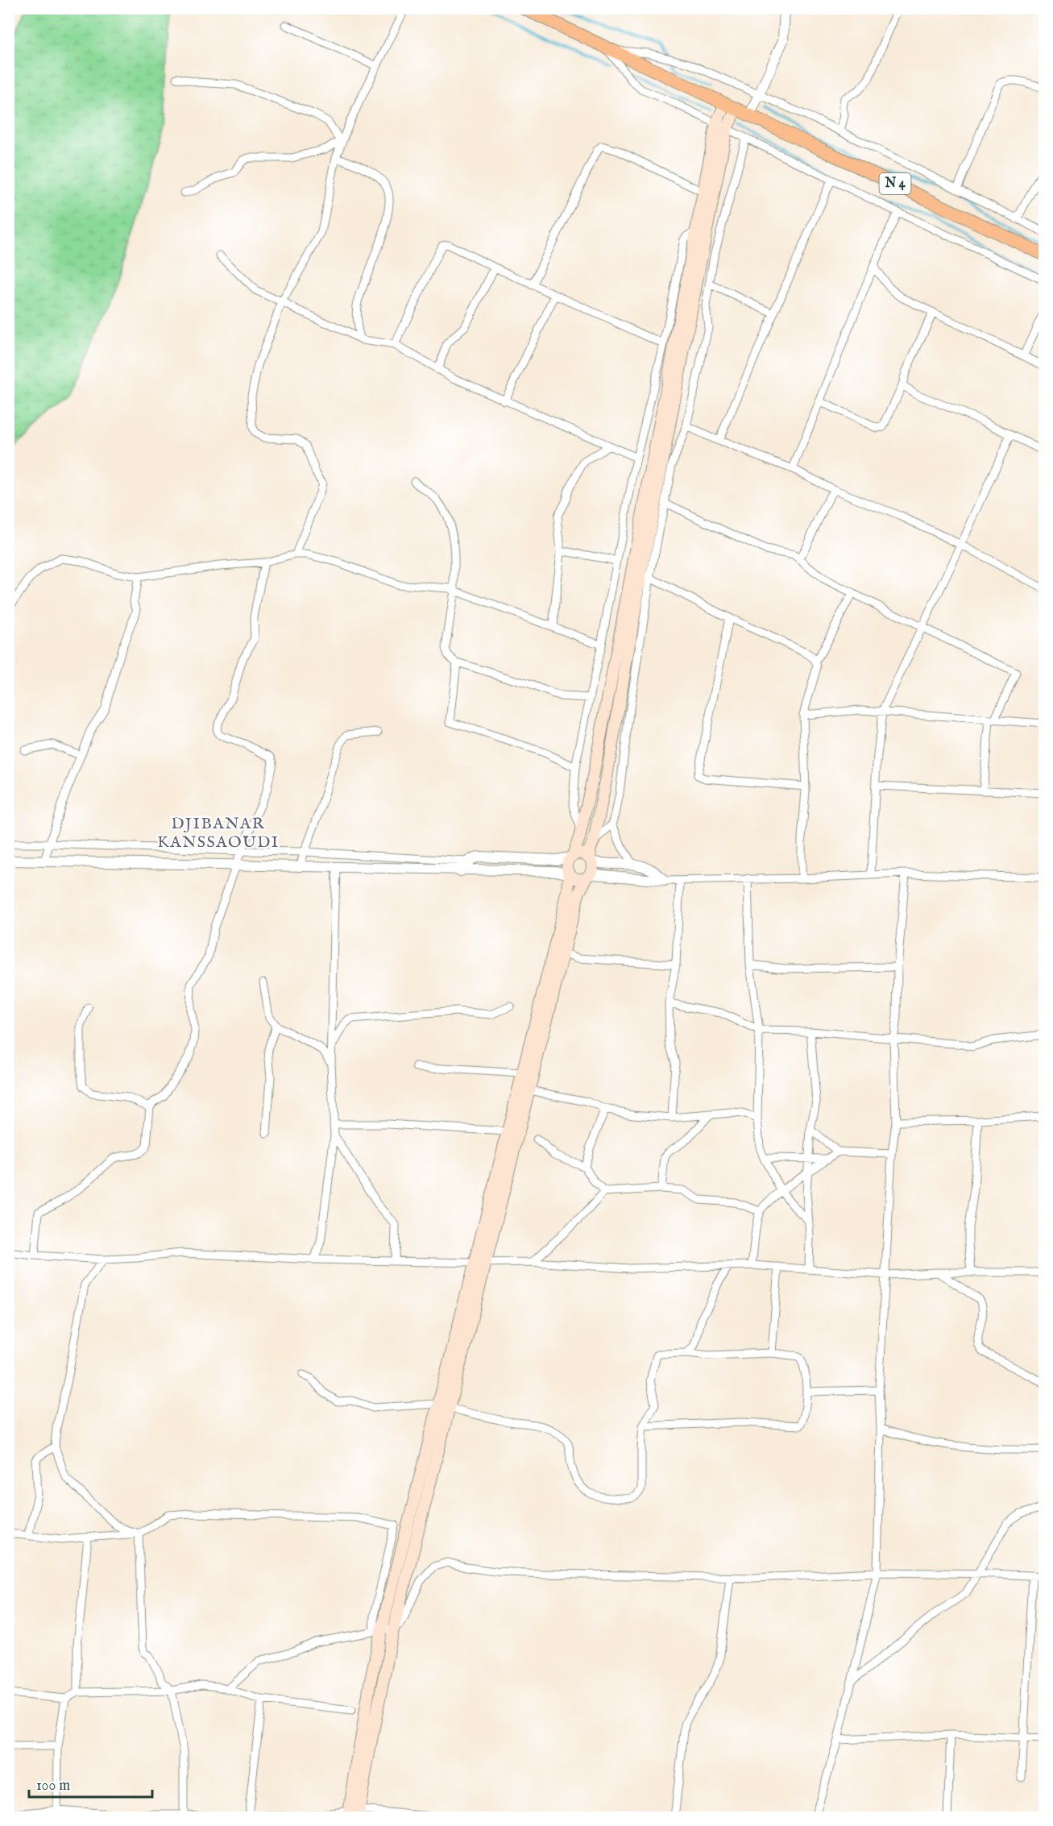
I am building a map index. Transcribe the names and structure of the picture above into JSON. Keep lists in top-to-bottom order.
{
  "streets": {
    "highway": ["N 4"]
  },
  "districts": ["DJIBANAR KANSSAOUDI"],
  "scale_bar": "100 m"
}
